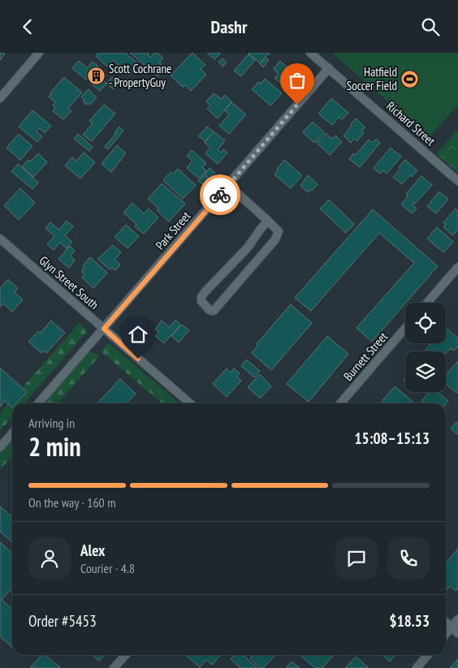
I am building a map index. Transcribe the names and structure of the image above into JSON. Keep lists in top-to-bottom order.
{
  "streets": {
    "street": [
      "Richard Street",
      "Park Street",
      "Glyn Street South",
      "Burnett Street"
    ]
  },
  "crossings": [
    ["Richard Street", "Park Street"],
    ["Park Street", "Glyn Street South"]
  ],
  "places": {
    "building": ["Scott Cochrane - PropertyGuy"],
    "sports": ["Hatfield Soccer Field"]
  },
  "page": {
    "header": "Dashr",
    "heading": ["2 min", "Arriving in", "15:08–15:13"],
    "panel": [
      "Alex",
      "Courier · 4.8",
      "Order #5453",
      "$18.53"
    ],
    "bar": "On the way · 160 m"
  }
}
